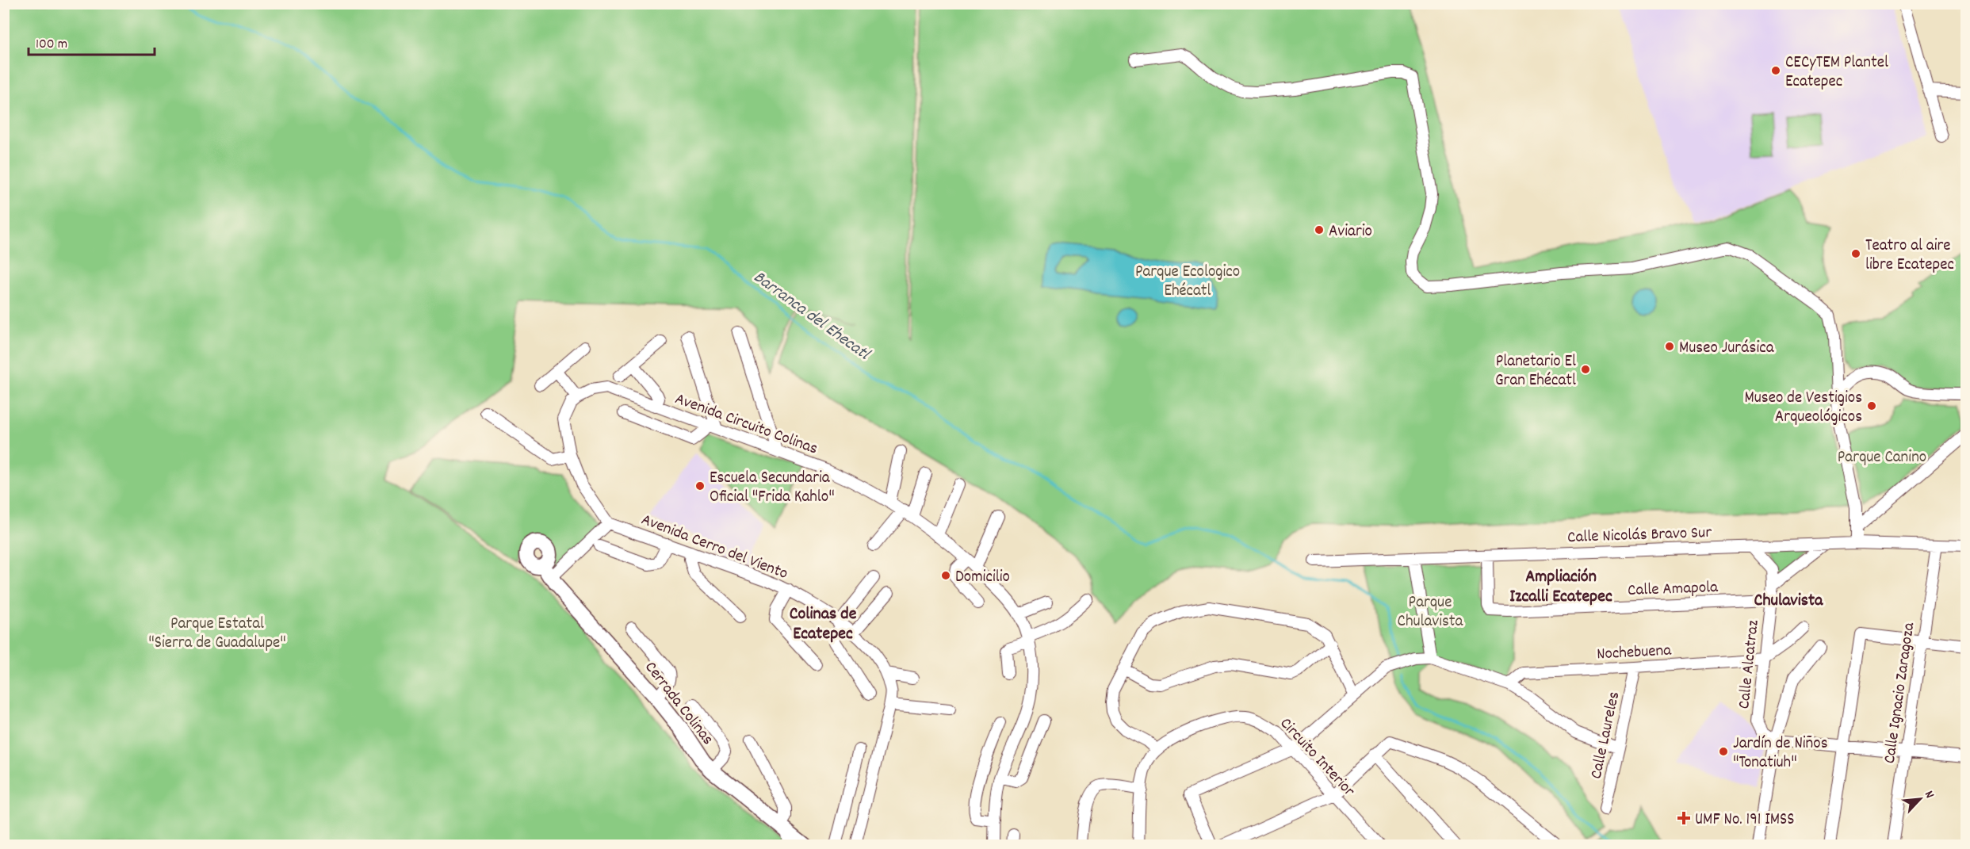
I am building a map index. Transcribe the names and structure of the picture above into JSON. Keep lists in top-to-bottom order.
{
  "streets": {
    "main road": ["Cerrada Colinas"],
    "street": [
      "Avenida Circuito Colinas",
      "Calle Nicolás Bravo Sur",
      "Avenida Cerro del Viento",
      "Calle Amapola",
      "Nochebuena",
      "Calle Alcatraz",
      "Calle Ignacio Zaragoza",
      "Calle Laureles",
      "Circuito Interior"
    ]
  },
  "crossings": [
    ["Calle Nicolás Bravo Sur", "Calle Amapola"],
    ["Calle Nicolás Bravo Sur", "Calle Alcatraz"],
    ["Calle Nicolás Bravo Sur", "Calle Ignacio Zaragoza"],
    ["Calle Amapola", "Calle Alcatraz"],
    ["Nochebuena", "Calle Alcatraz"],
    ["Nochebuena", "Calle Laureles"]
  ],
  "districts": ["Ampliación Izcalli Ecatepec", "Chulavista", "Colinas de Ecatepec"],
  "water": ["Barranca del Ehecatl"],
  "parks": [
    "Parque Ecologico Ehécatl",
    "Parque Canino",
    "Parque Chulavista",
    "Parque Estatal \"Sierra de Guadalupe\""
  ],
  "places": {
    "other": [
      "CECyTEM Plantel Ecatepec",
      "Aviario",
      "Teatro al aire libre Ecatepec",
      "Museo Jurásica",
      "Planetario El Gran Ehécatl",
      "Museo de Vestigios Arqueológicos",
      "Escuela Secundaria Oficial \"Frida Kahlo\"",
      "Domicilio",
      "Jardín de Niños \"Tonatiuh\""
    ],
    "health": ["UMF No. 191 IMSS"]
  },
  "scale_bar": "100 m",
  "north": "top right"
}
